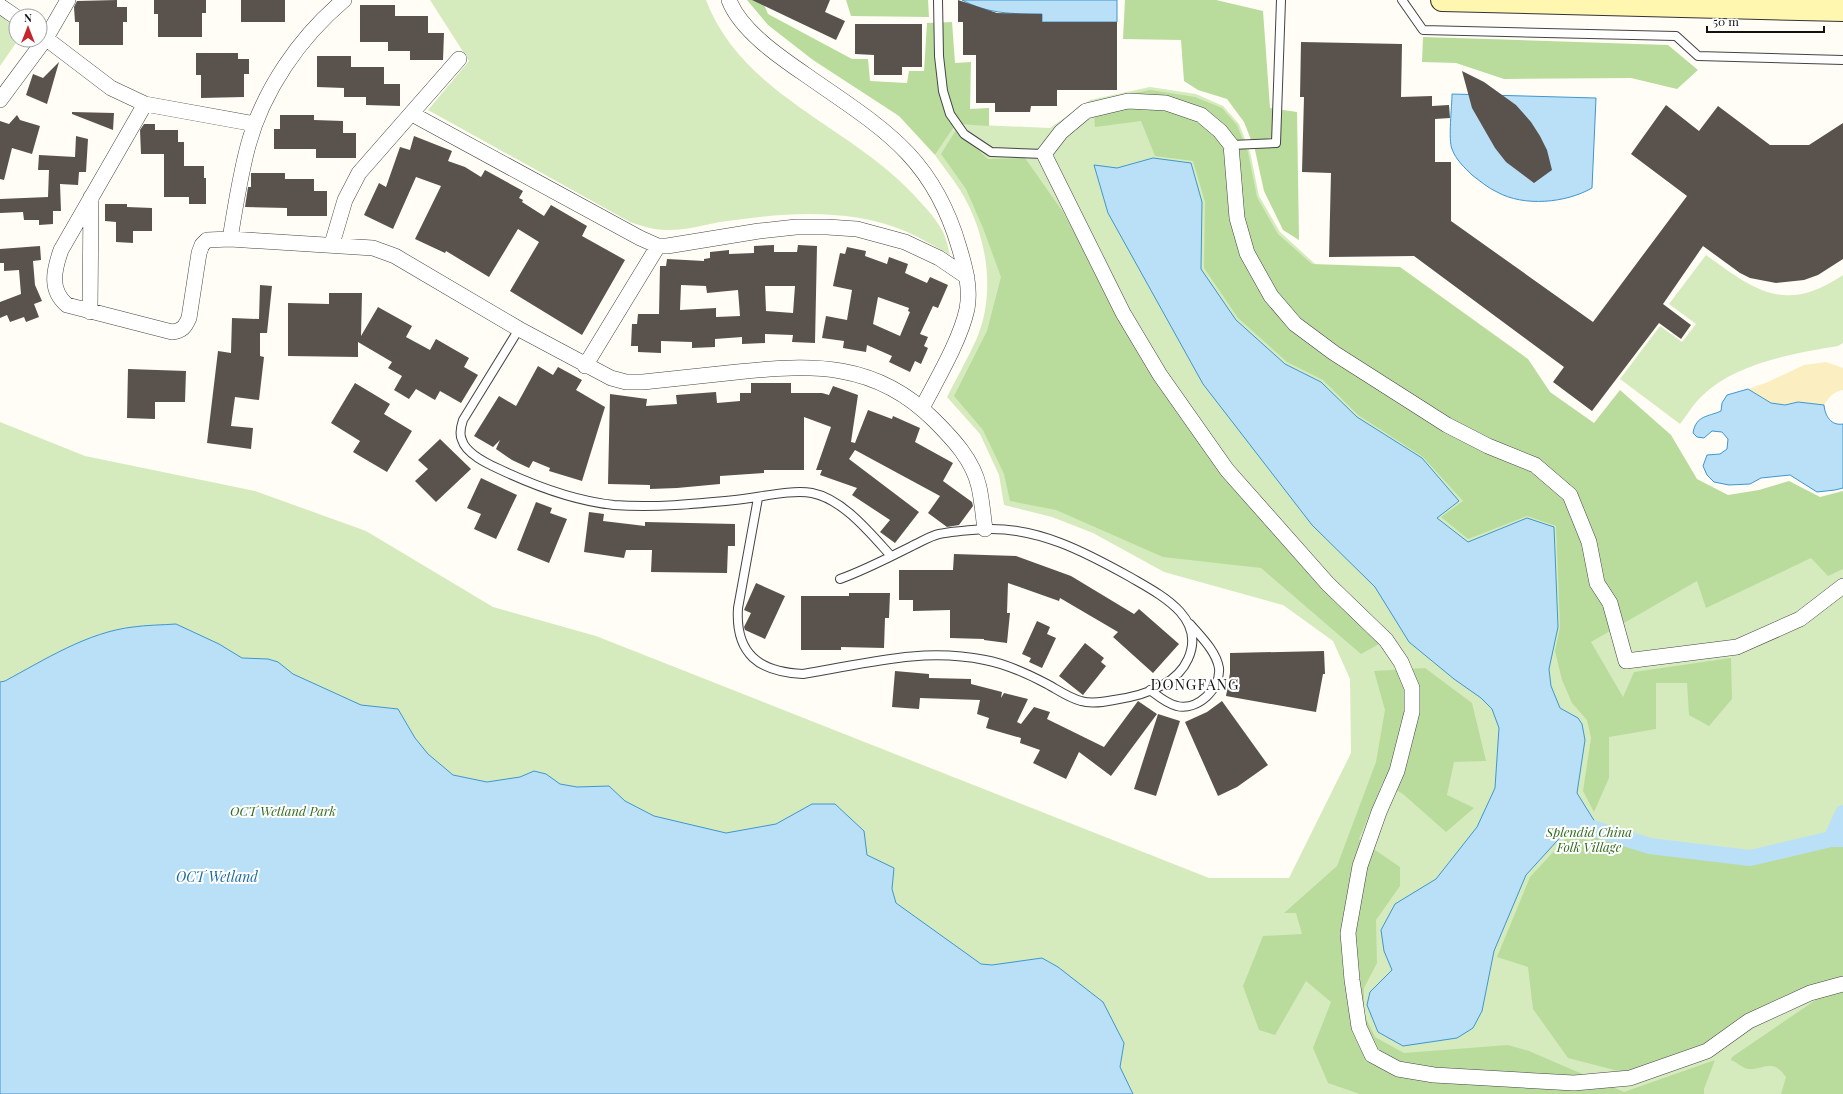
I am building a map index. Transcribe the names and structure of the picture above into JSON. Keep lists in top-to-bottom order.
{
  "districts": ["DONGFANG"],
  "water": ["OCT Wetland"],
  "parks": ["OCT Wetland Park", "Splendid China Folk Village"],
  "scale_bar": "50 m",
  "north": "top"
}
